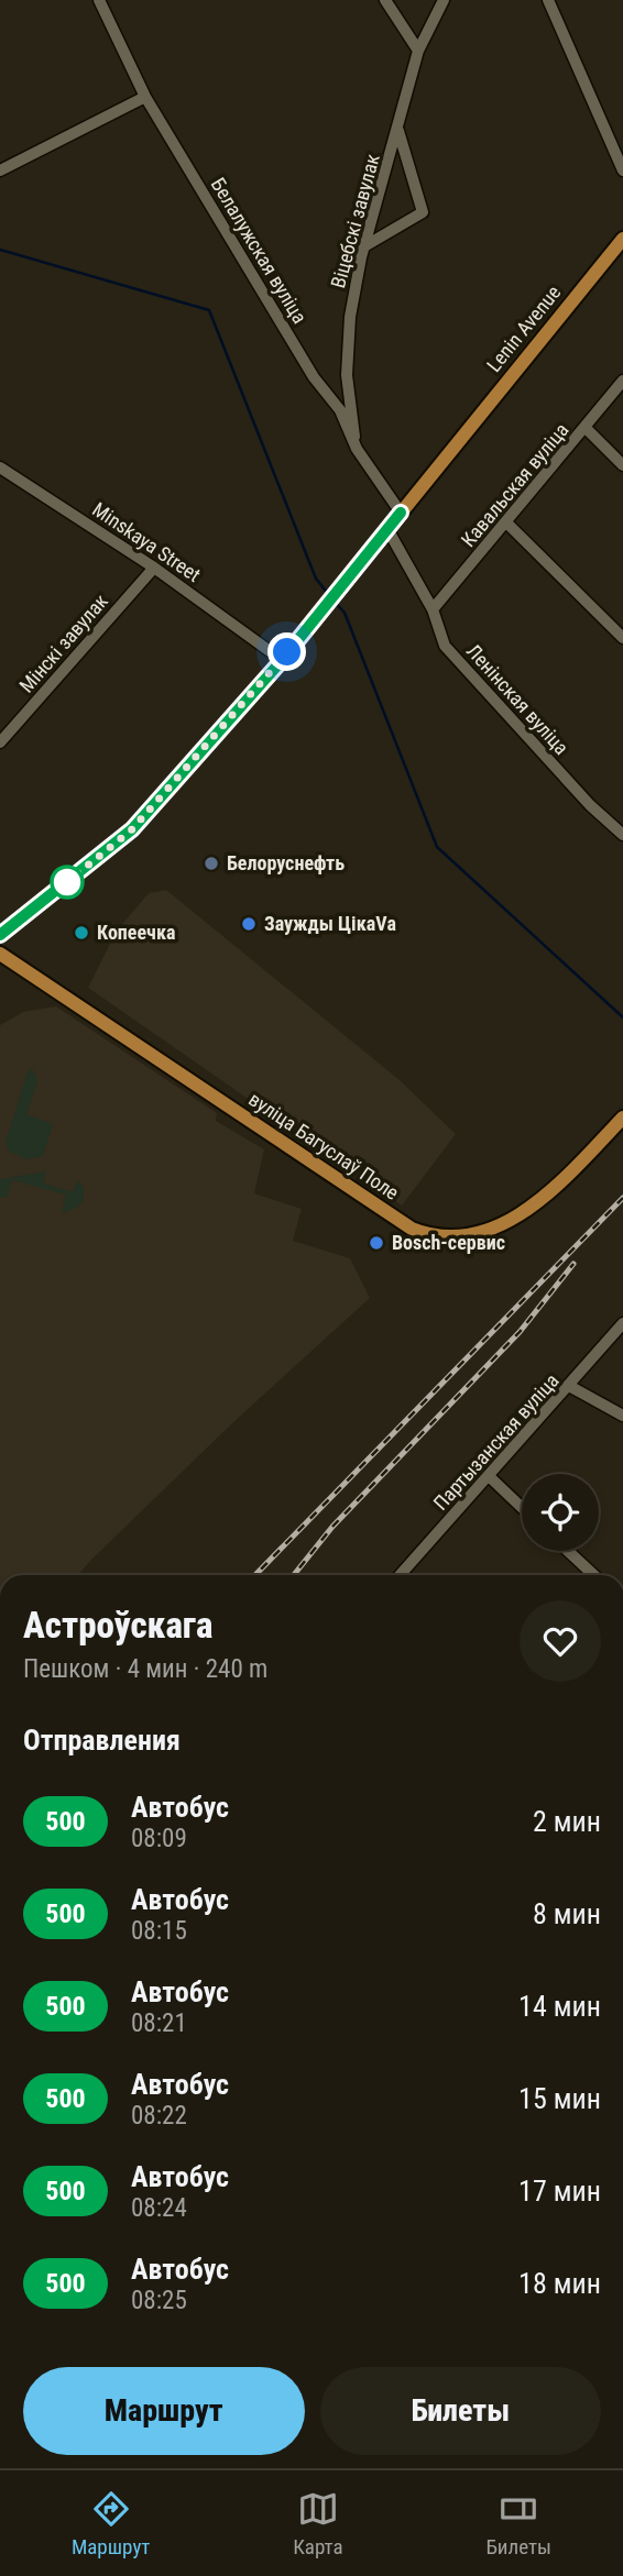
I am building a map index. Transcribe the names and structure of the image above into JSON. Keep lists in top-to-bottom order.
{
  "streets": {
    "main road": ["вуліца Багуслаў Поле"],
    "street": [
      "Віцебскі завулак",
      "Белалужская вуліца",
      "Кавальская вуліца",
      "Minskaya Street",
      "Мінскі завулак",
      "Ленінская вуліца",
      "Партызанская вуліца"
    ]
  },
  "crossings": [
    ["Віцебскі завулак", "Белалужская вуліца"],
    ["Кавальская вуліца", "Ленінская вуліца"],
    ["Minskaya Street", "Мінскі завулак"]
  ],
  "places": [
    "Белоруснефть",
    "Заужды ЦікаVа",
    "Копеечка",
    "Bosch-сервис"
  ],
  "lines": ["bus line 500"],
  "page": {
    "heading": [
      ["Астроўскага", "Пешком · 4 мин · 240 m"],
      "Отправления"
    ],
    "list": [
      {
        "mark": "500",
        "name": "Автобус",
        "note": "08:09",
        "value": "2 мин"
      },
      {
        "mark": "500",
        "name": "Автобус",
        "note": "08:15",
        "value": "8 мин"
      },
      {
        "mark": "500",
        "name": "Автобус",
        "note": "08:21",
        "value": "14 мин"
      },
      {
        "mark": "500",
        "name": "Автобус",
        "note": "08:22",
        "value": "15 мин"
      },
      {
        "mark": "500",
        "name": "Автобус",
        "note": "08:24",
        "value": "17 мин"
      },
      {
        "mark": "500",
        "name": "Автобус",
        "note": "08:25",
        "value": "18 мин"
      }
    ],
    "buttons": ["Маршрут", "Билеты"],
    "tabs": ["Маршрут", "Карта", "Билеты"]
  }
}
